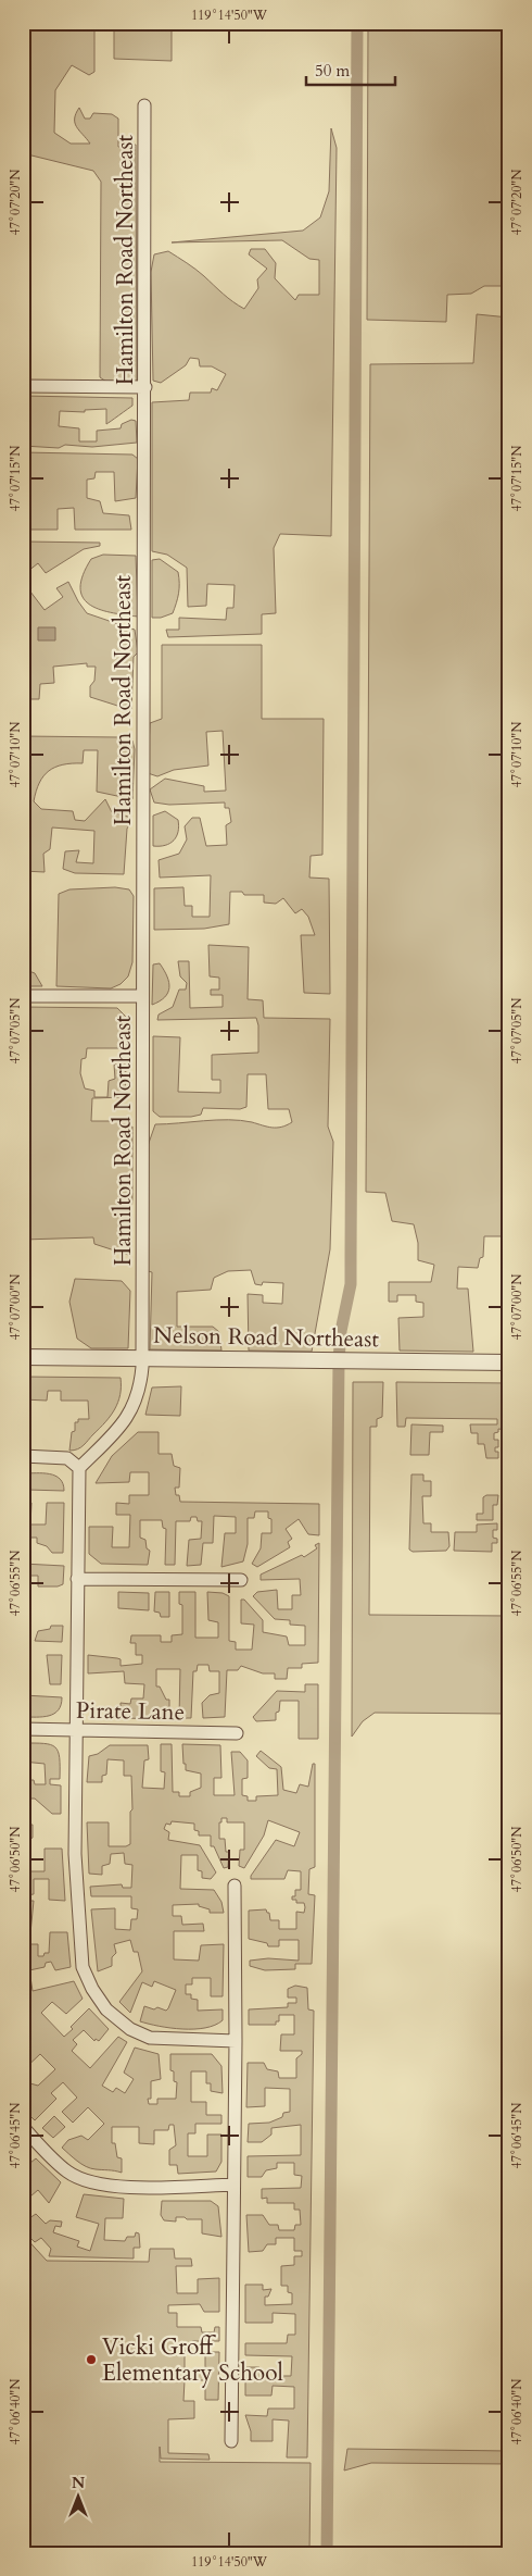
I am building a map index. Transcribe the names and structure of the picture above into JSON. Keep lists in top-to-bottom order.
{
  "streets": {
    "street": ["Hamilton Road Northeast", "Nelson Road Northeast", "Pirate Lane"]
  },
  "crossings": [
    ["Hamilton Road Northeast", "Nelson Road Northeast"]
  ],
  "places": ["Vicki Groff Elementary School"],
  "scale_bar": "50 m",
  "north": "top",
  "coordinates": [
    "119°14'50\"W",
    "47°07'20\"N",
    "47°07'15\"N",
    "47°07'10\"N",
    "47°07'05\"N",
    "47°07'00\"N",
    "47°06'55\"N",
    "47°06'50\"N",
    "47°06'45\"N",
    "47°06'40\"N"
  ]
}
